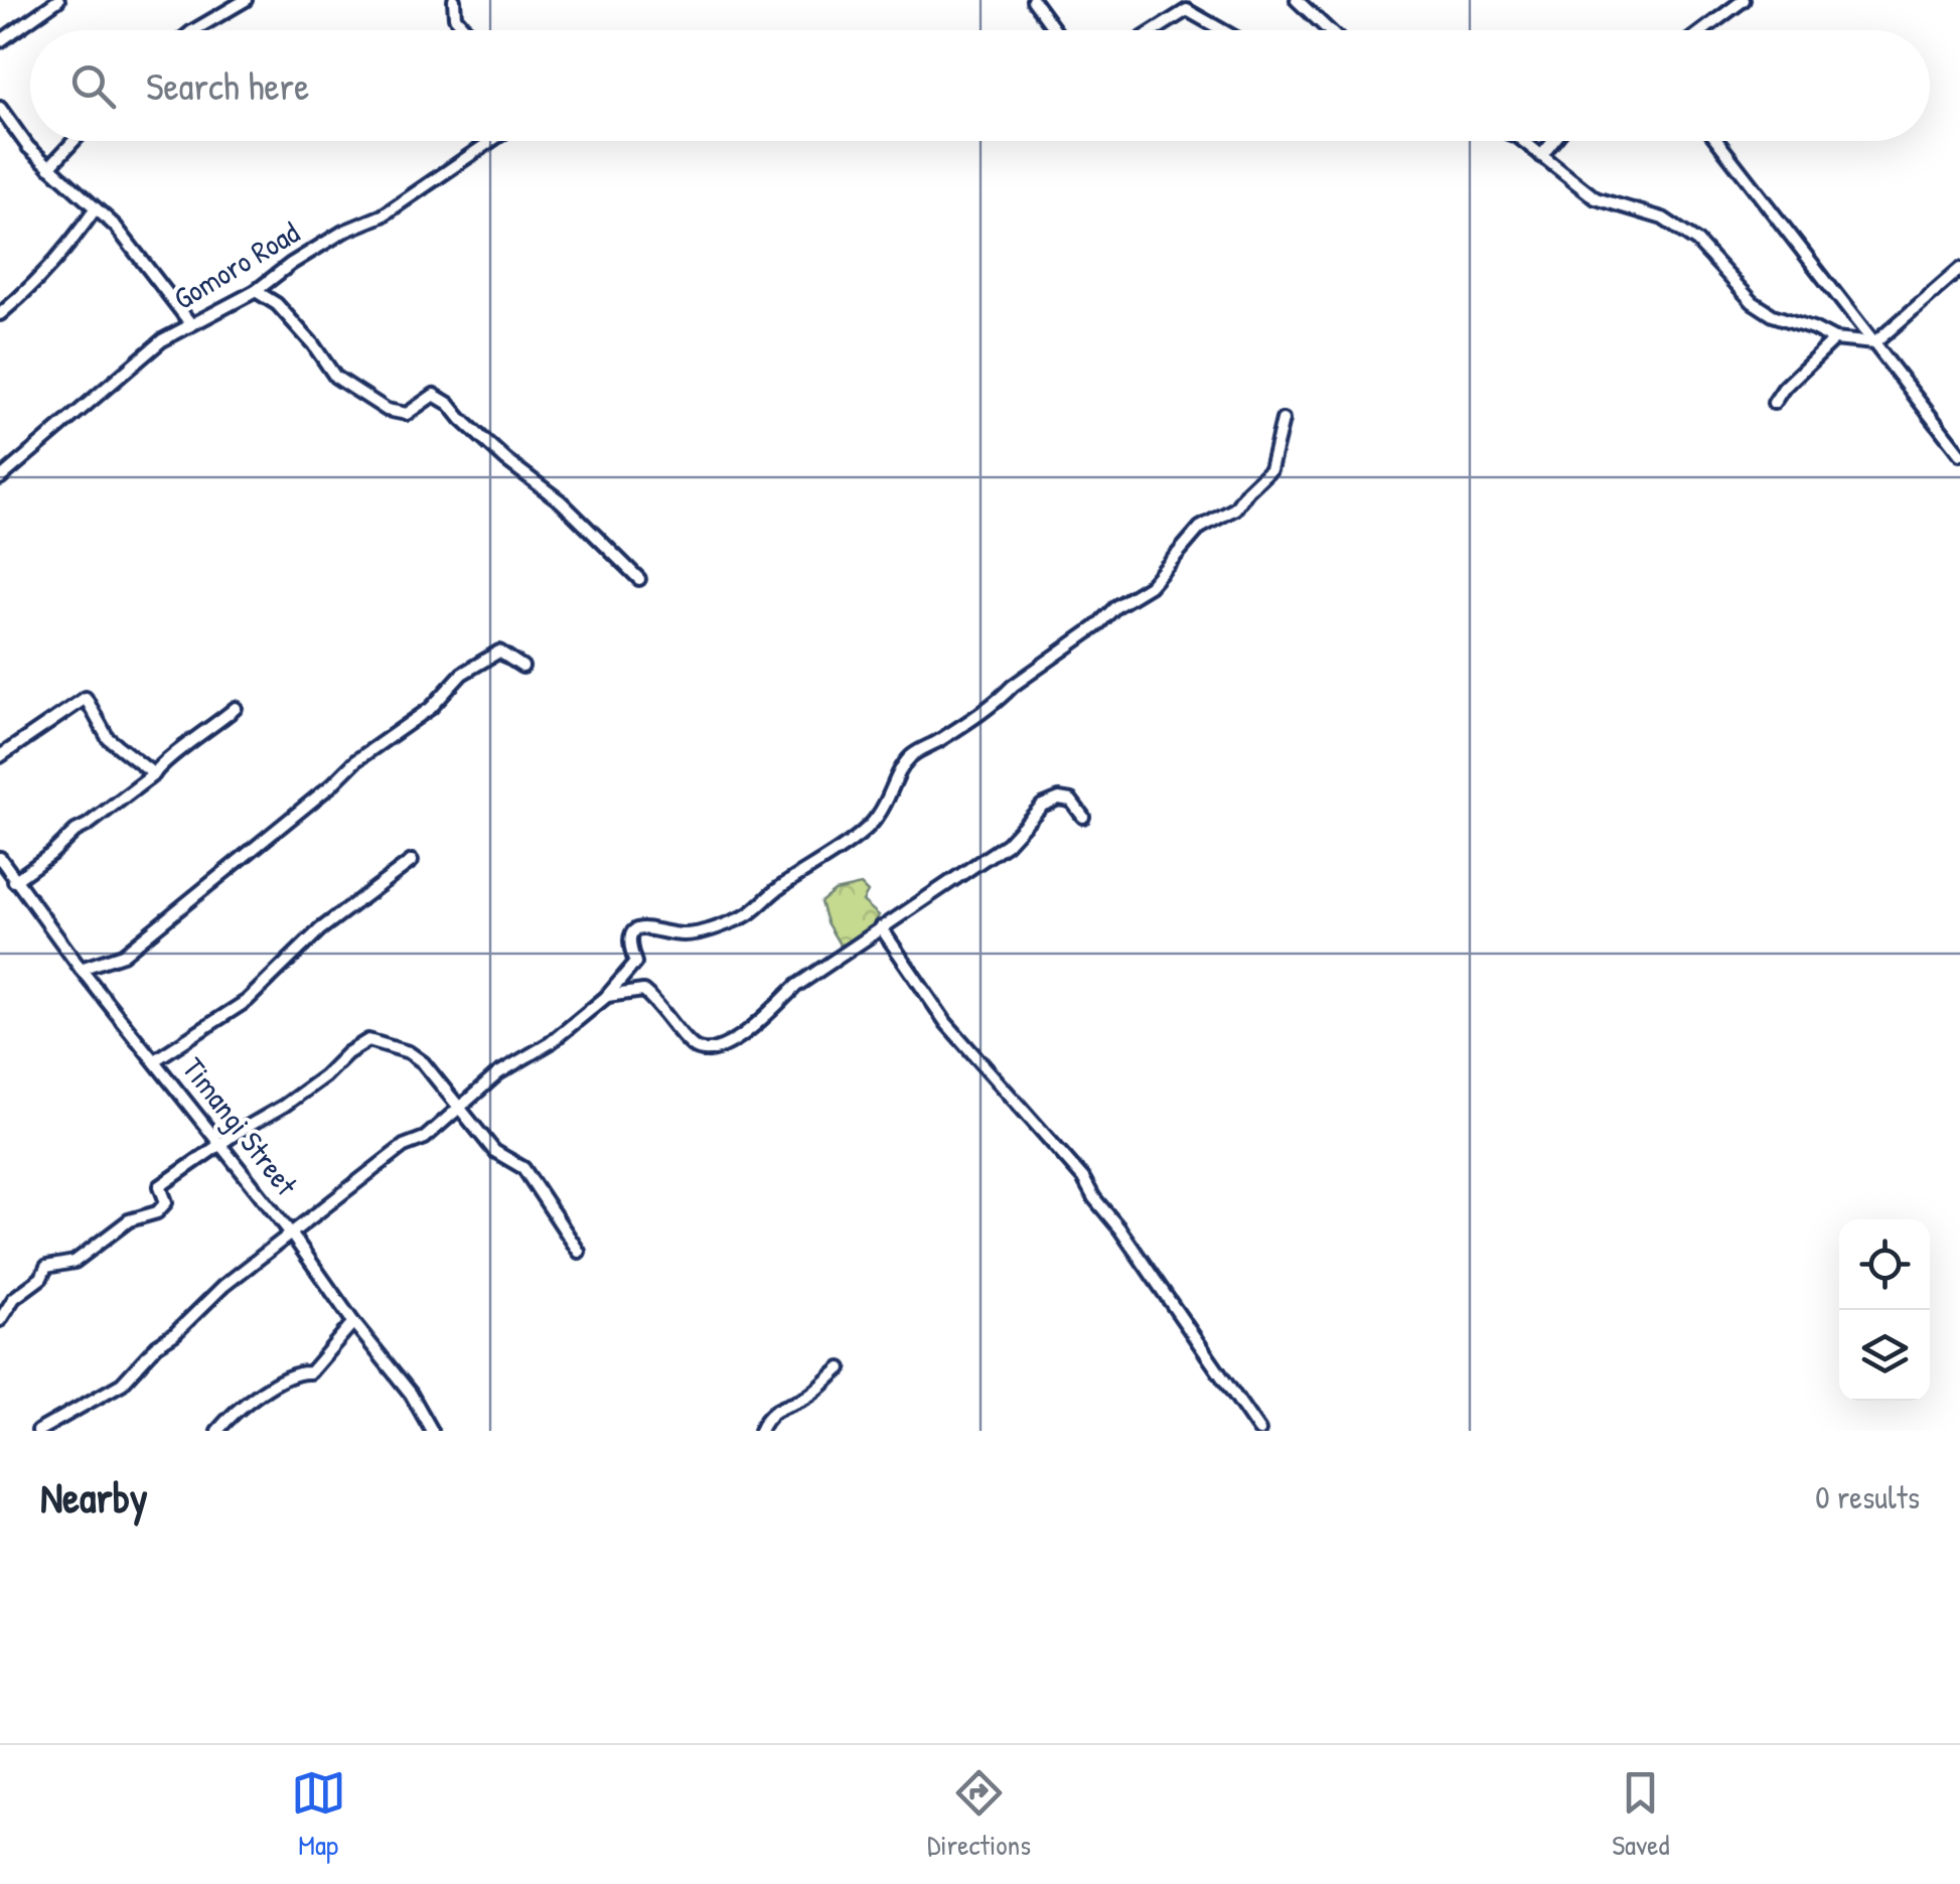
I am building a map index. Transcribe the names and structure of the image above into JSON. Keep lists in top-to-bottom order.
{
  "streets": {
    "street": ["Gomoro Road", "Timangi Street"]
  },
  "page": {
    "search": "Search here",
    "heading": ["Nearby", "0 results"],
    "nav": ["Map", "Directions", "Saved"]
  }
}
